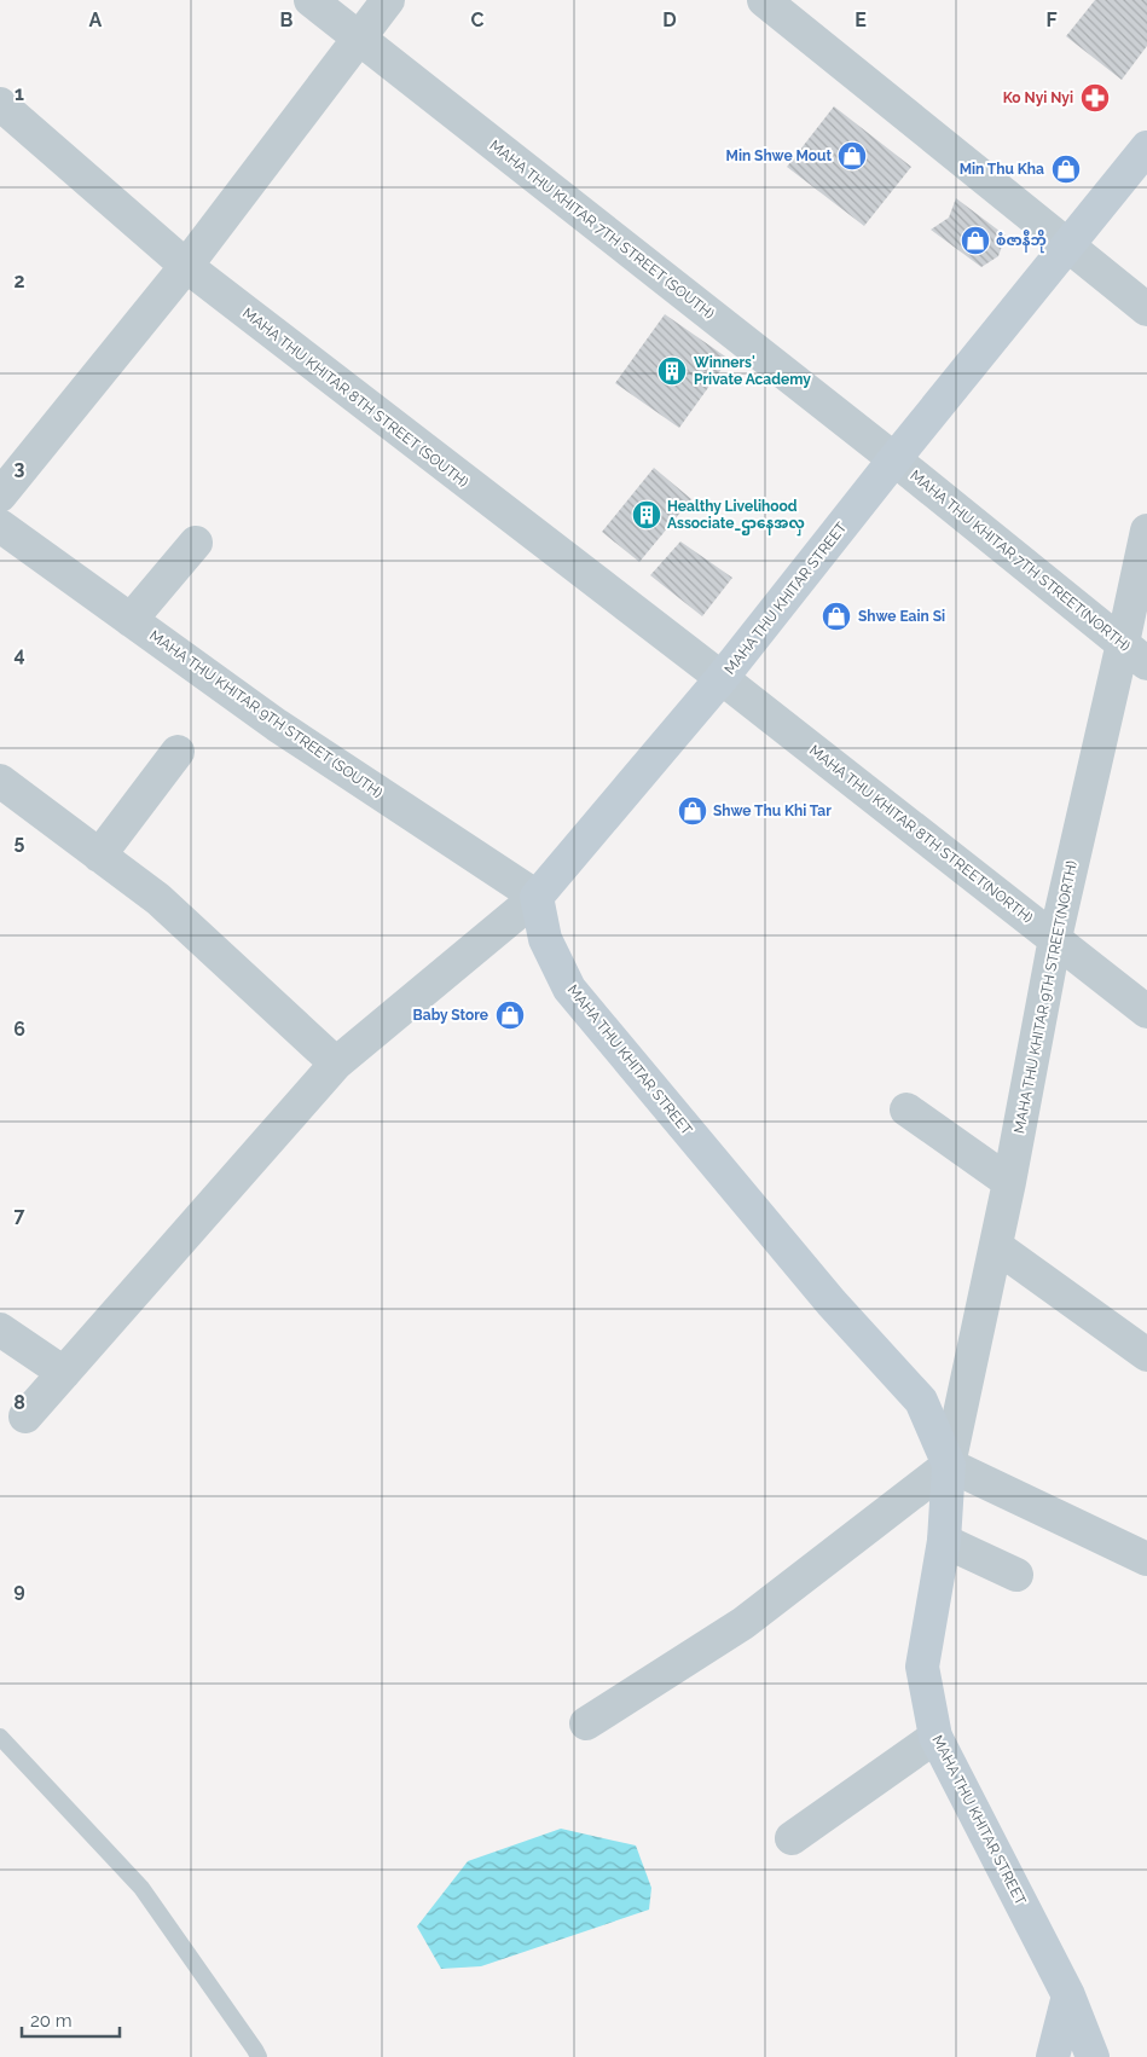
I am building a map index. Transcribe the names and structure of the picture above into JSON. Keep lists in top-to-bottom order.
{
  "streets": {
    "street": [
      "MAHA THU KHITAR 7TH STREET (SOUTH)",
      "MAHA THU KHITAR 8TH STREET (SOUTH)",
      "MAHA THU KHITAR 7TH STREET(NORTH)",
      "MAHA THU KHITAR STREET",
      "MAHA THU KHITAR 9TH STREET (SOUTH)",
      "MAHA THU KHITAR 8TH STREET(NORTH)",
      "MAHA THU KHITAR 9TH STREET(NORTH)"
    ]
  },
  "crossings": [
    ["MAHA THU KHITAR 7TH STREET (SOUTH)", "MAHA THU KHITAR 7TH STREET(NORTH)"],
    ["MAHA THU KHITAR 7TH STREET (SOUTH)", "MAHA THU KHITAR STREET"],
    ["MAHA THU KHITAR 8TH STREET (SOUTH)", "MAHA THU KHITAR STREET"],
    ["MAHA THU KHITAR 8TH STREET (SOUTH)", "MAHA THU KHITAR 8TH STREET(NORTH)"],
    ["MAHA THU KHITAR 7TH STREET(NORTH)", "MAHA THU KHITAR STREET"],
    ["MAHA THU KHITAR 7TH STREET(NORTH)", "MAHA THU KHITAR 9TH STREET(NORTH)"],
    ["MAHA THU KHITAR STREET", "MAHA THU KHITAR 9TH STREET (SOUTH)"],
    ["MAHA THU KHITAR STREET", "MAHA THU KHITAR 8TH STREET(NORTH)"],
    ["MAHA THU KHITAR STREET", "MAHA THU KHITAR 9TH STREET(NORTH)"],
    ["MAHA THU KHITAR 8TH STREET(NORTH)", "MAHA THU KHITAR 9TH STREET(NORTH)"]
  ],
  "places": {
    "pharmacy": ["Ko Nyi Nyi"],
    "shop": [
      "Min Shwe Mout",
      "Min Thu Kha",
      "စံဇာနီဘို",
      "Shwe Eain Si",
      "Shwe Thu Khi Tar",
      "Baby Store"
    ],
    "building": ["Winners' Private Academy", "Healthy Livelihood Associate_ဌာနေအလှ"]
  },
  "scale_bar": "20 m",
  "grid": {
    "columns": [
      "A",
      "B",
      "C",
      "D",
      "E",
      "F"
    ],
    "rows": [
      "1",
      "2",
      "3",
      "4",
      "5",
      "6",
      "7",
      "8",
      "9"
    ]
  }
}
